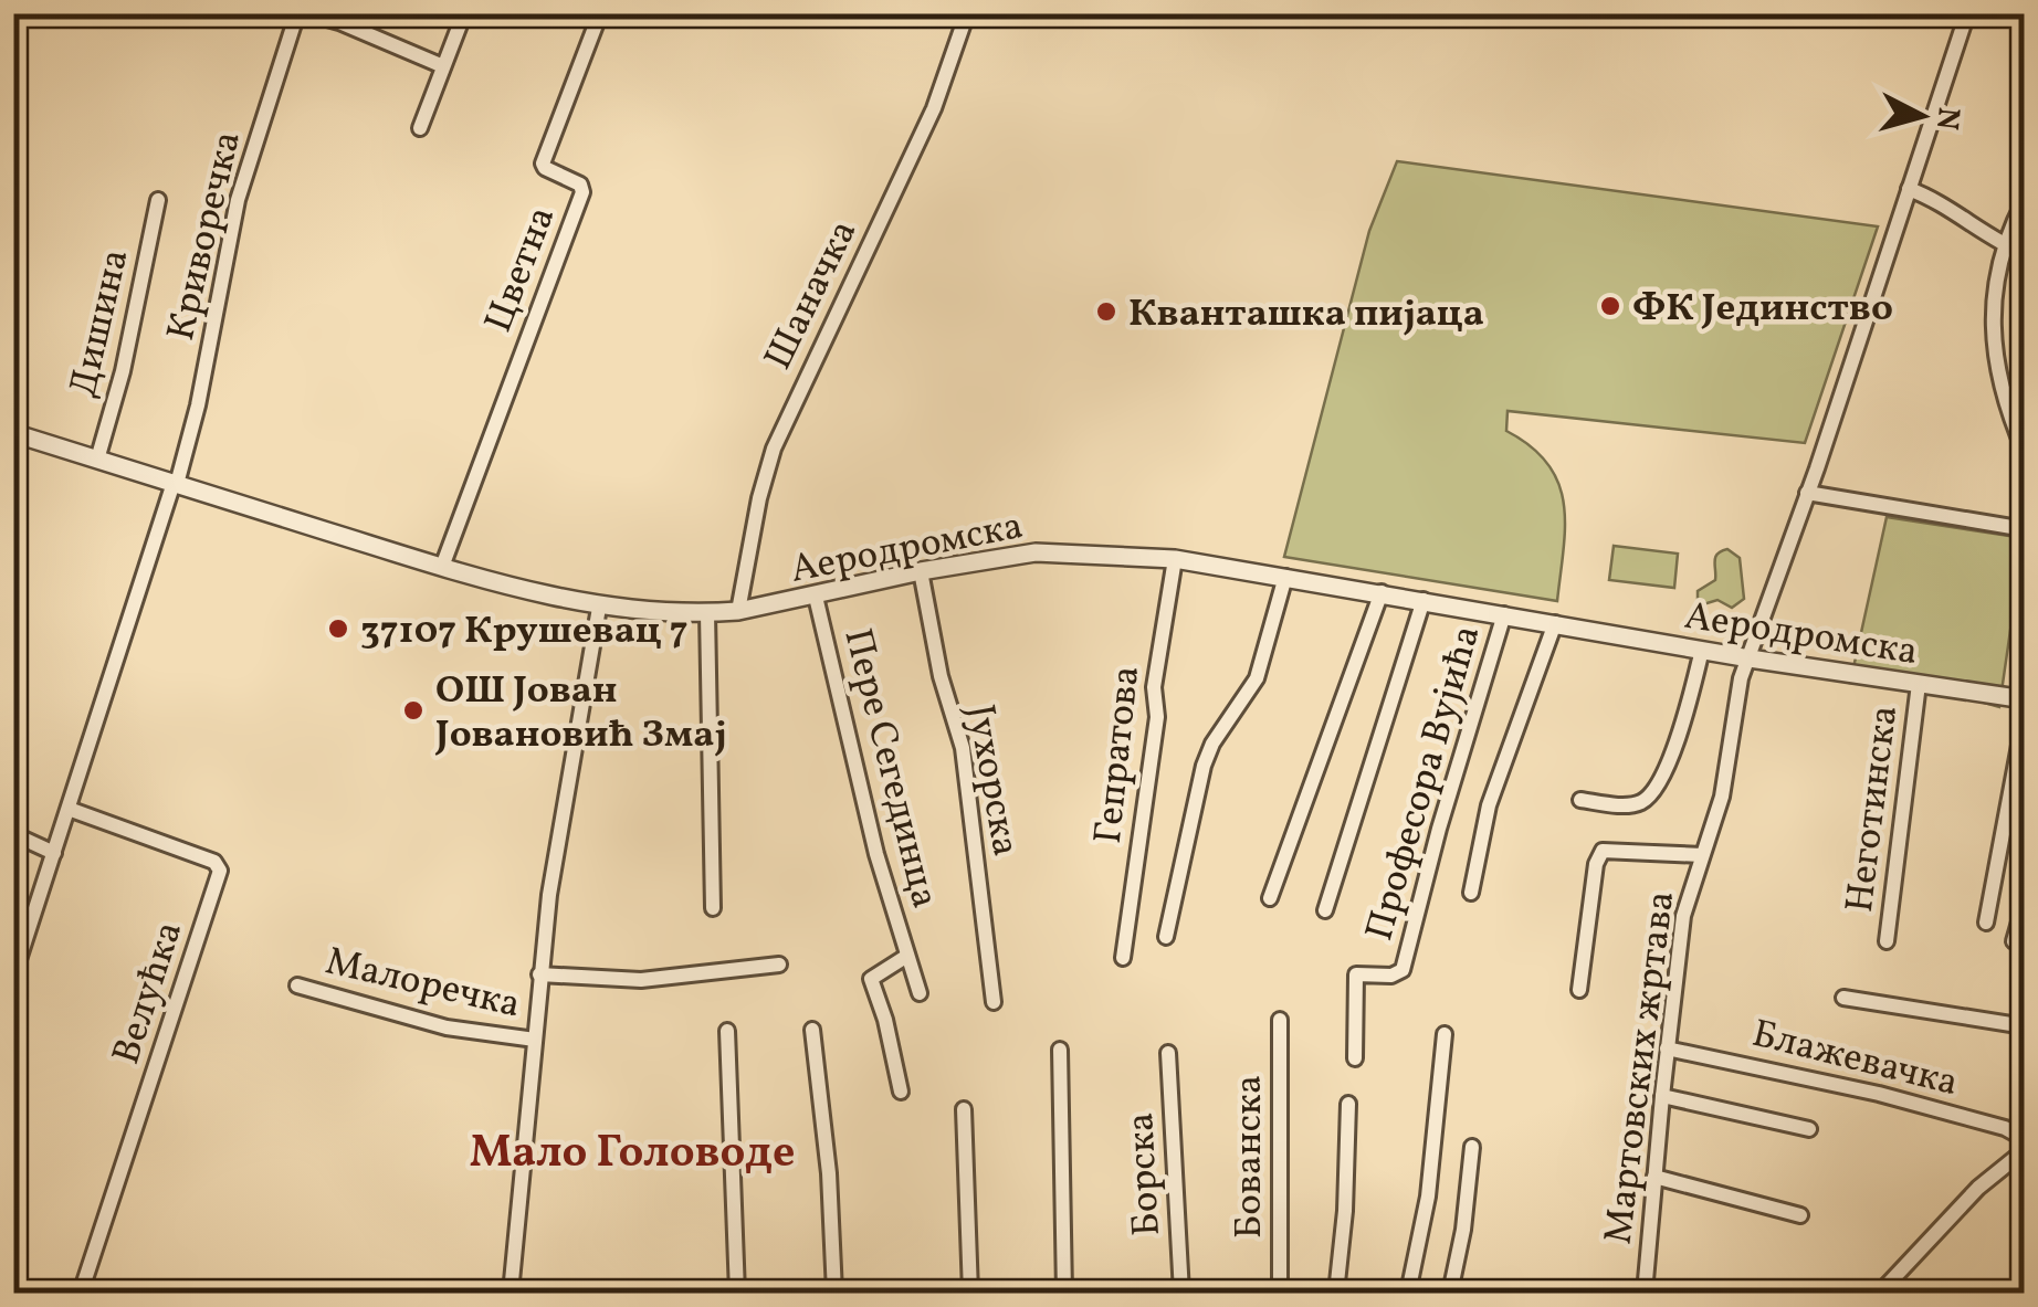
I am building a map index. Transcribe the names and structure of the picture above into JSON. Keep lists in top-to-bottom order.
{
  "streets": {
    "street": [
      "Криворечка",
      "Цветна",
      "Шаначка",
      "Дишина",
      "Аеродромска",
      "Гепратова",
      "Пере Сегединца",
      "Јухорска",
      "Професора Вујића",
      "Неготинска",
      "Малоречка",
      "Велућка",
      "Блажевачка",
      "Мартовских жртава",
      "Бованска",
      "Борска"
    ]
  },
  "crossings": [
    ["Криворечка", "Аеродромска"],
    ["Криворечка", "Велућка"],
    ["Цветна", "Аеродромска"],
    ["Шаначка", "Аеродромска"],
    ["Дишина", "Аеродромска"],
    ["Аеродромска", "Гепратова"],
    ["Аеродромска", "Пере Сегединца"],
    ["Аеродромска", "Јухорска"],
    ["Аеродромска", "Професора Вујића"],
    ["Аеродромска", "Неготинска"],
    ["Аеродромска", "Мартовских жртава"],
    ["Блажевачка", "Мартовских жртава"]
  ],
  "districts": ["Мало Головоде"],
  "places": [
    "ФК Јединство",
    "Кванташка пијаца",
    "37107 Крушевац 7",
    "ОШ Јован Јовановић Змај"
  ],
  "north": "right"
}
